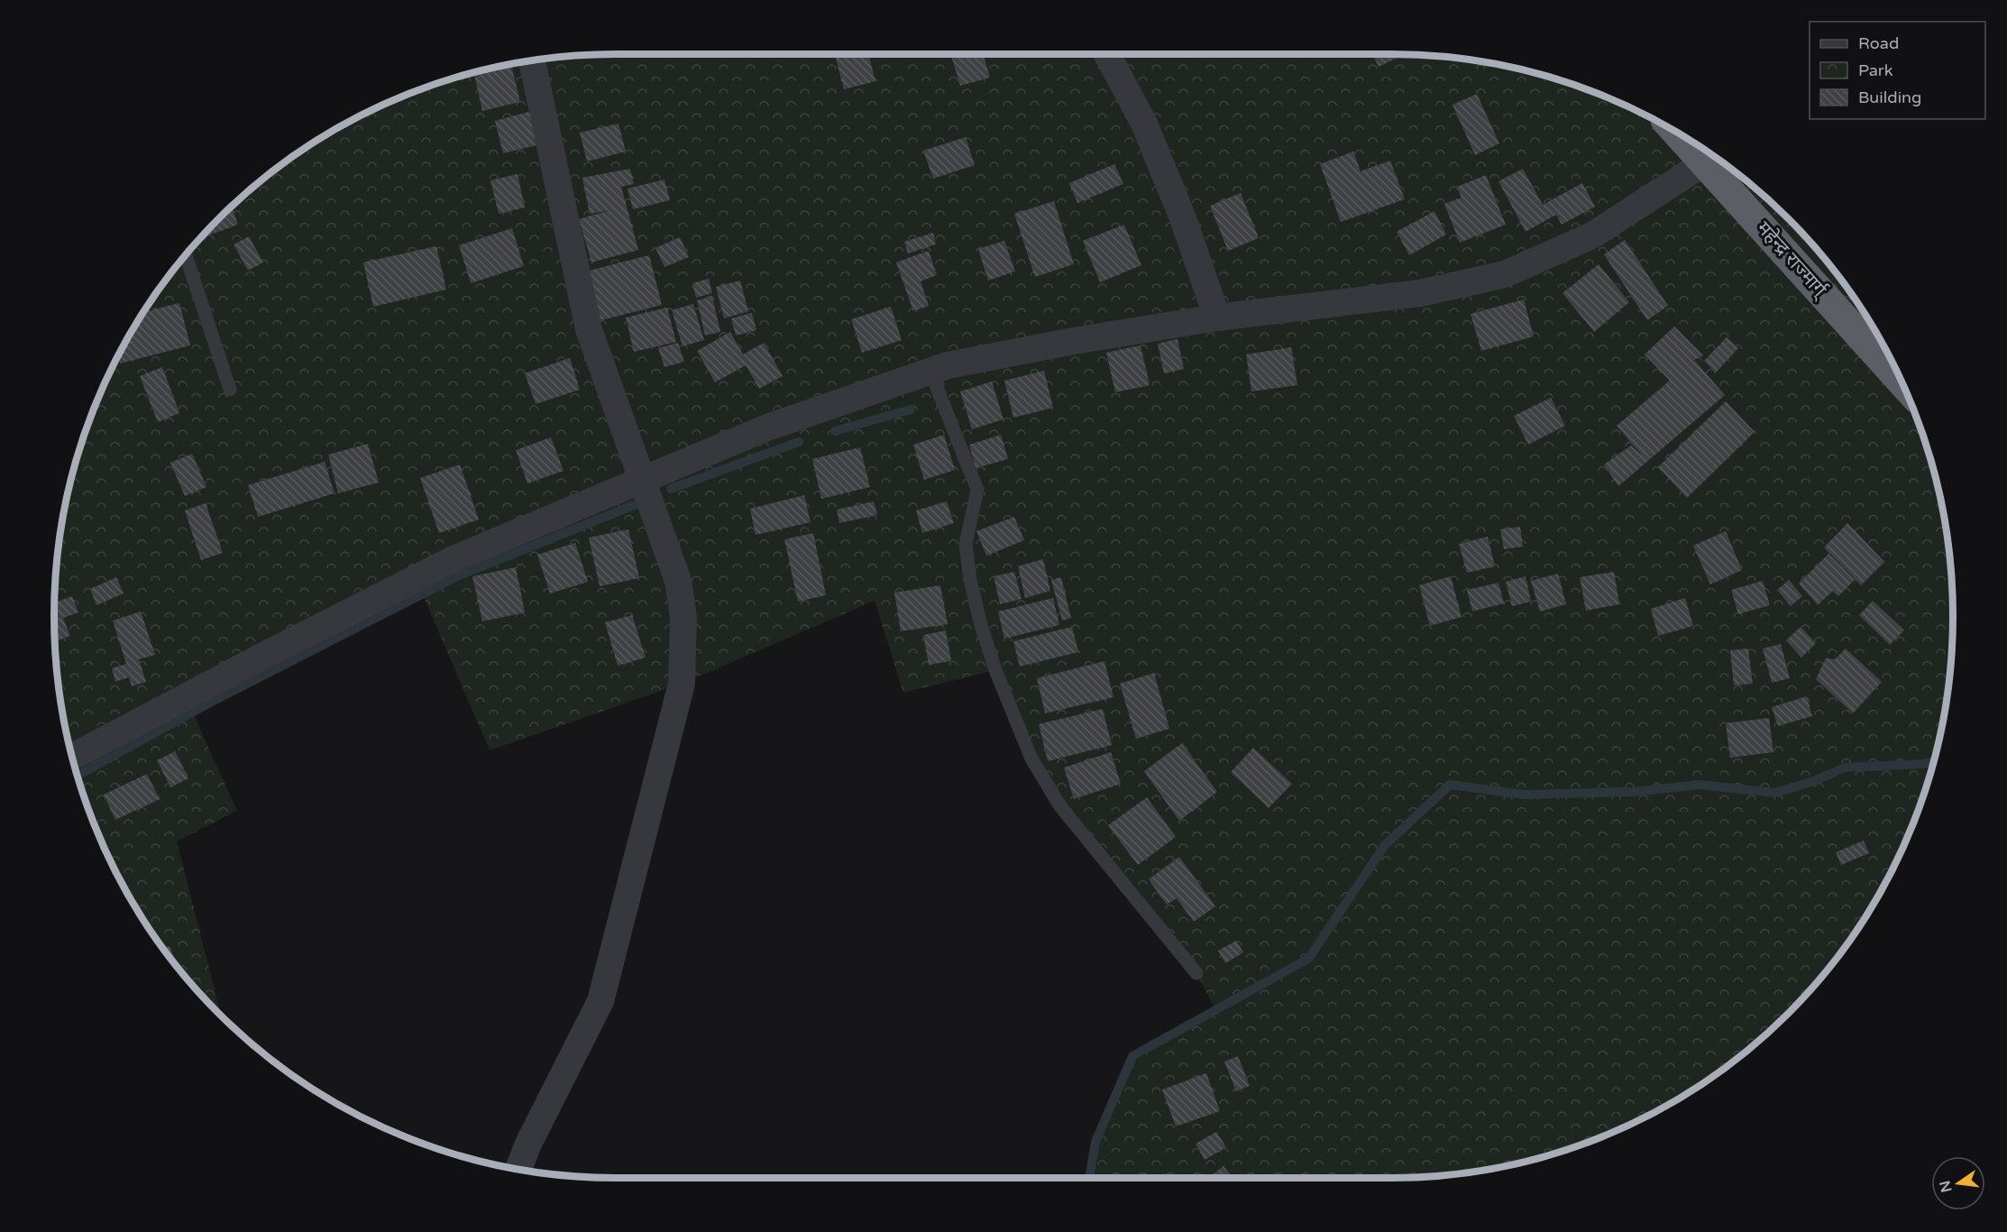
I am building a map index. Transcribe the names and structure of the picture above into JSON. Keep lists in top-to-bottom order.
{
  "streets": {
    "highway": ["महेन्द्र राज्मार्ग्"]
  },
  "legend": ["Road", "Park", "Building"],
  "north": "left"
}
